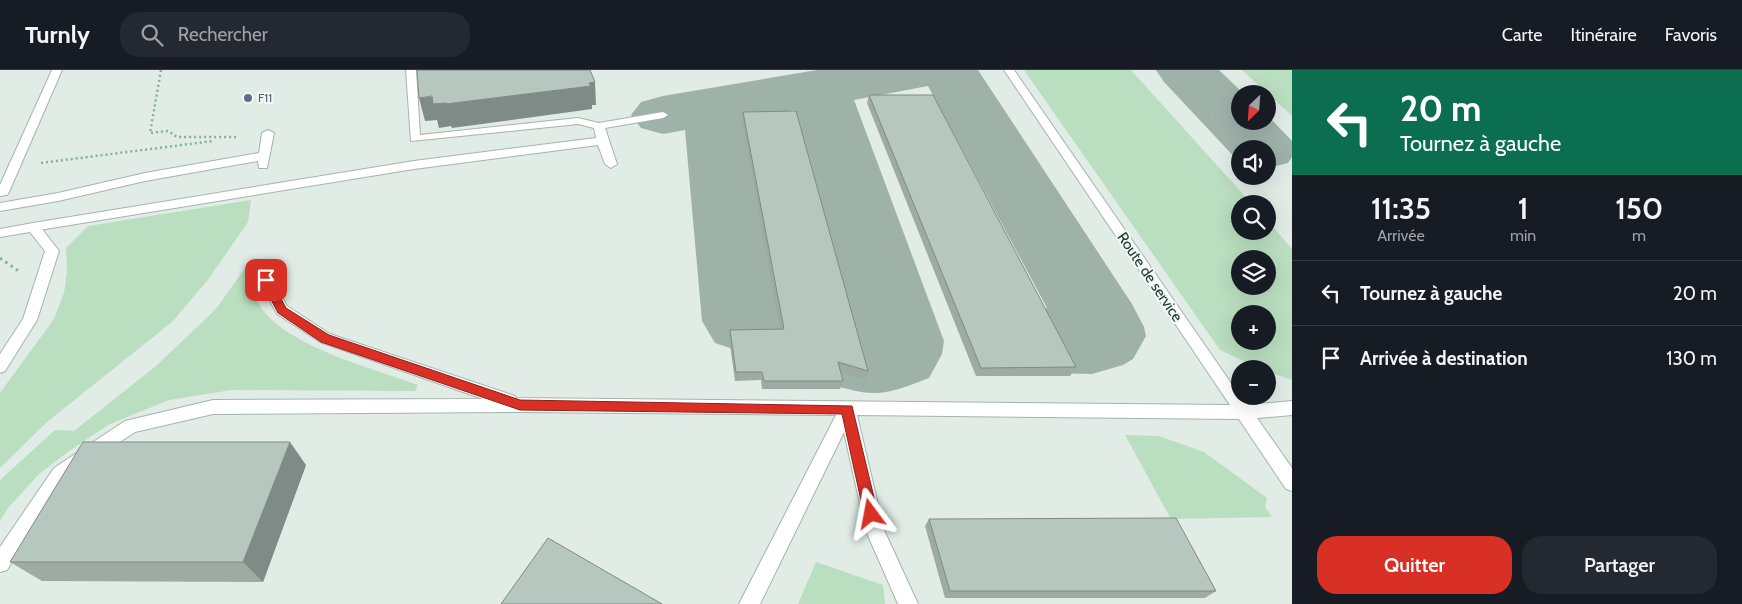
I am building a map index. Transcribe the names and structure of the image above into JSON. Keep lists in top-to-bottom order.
{
  "streets": {
    "street": ["Route de service"]
  },
  "places": ["F11"],
  "north": "bottom left",
  "page": {
    "header": "Turnly",
    "search": "Rechercher",
    "nav": ["Carte", "Itinéraire", "Favoris"],
    "turn": ["20 m", "Tournez à gauche"],
    "map_buttons": ["+", "−"],
    "eta": [
      "11:35",
      "Arrivée",
      "1",
      "min",
      "150",
      "m"
    ],
    "list": [
      {
        "name": "Tournez à gauche",
        "value": "20 m"
      },
      {
        "name": "Arrivée à destination",
        "value": "130 m"
      }
    ],
    "buttons": ["Quitter", "Partager"]
  }
}
